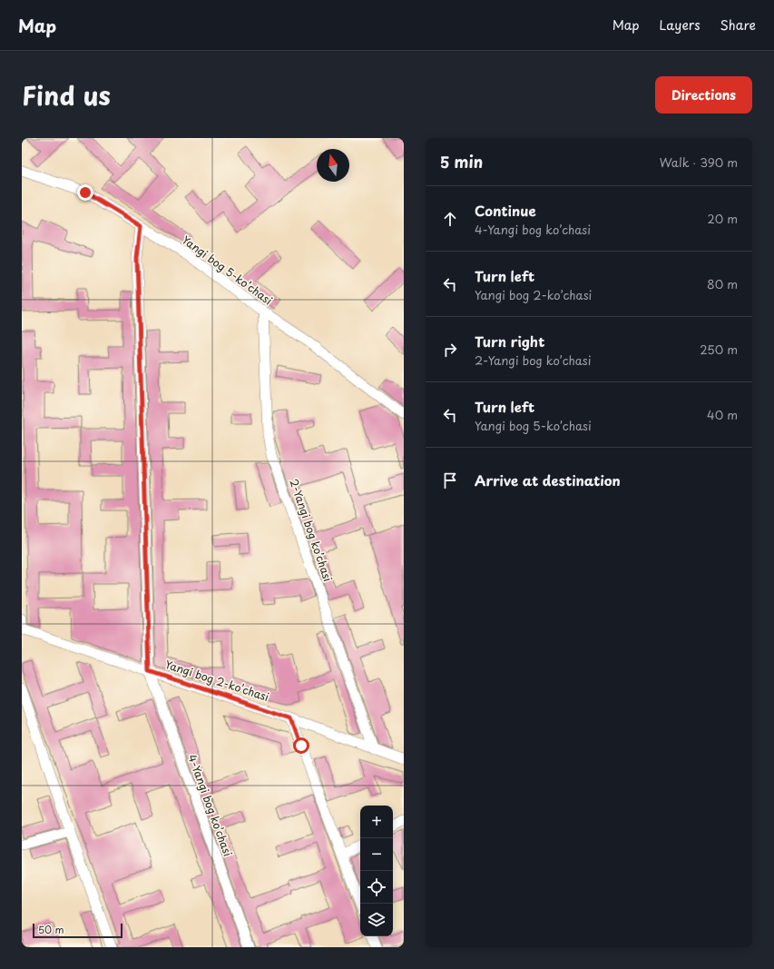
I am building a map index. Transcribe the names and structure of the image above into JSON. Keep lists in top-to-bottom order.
{
  "streets": {
    "street": [
      "Yangi bog 5-koʼchasi",
      "2-Yangi bog koʼchasi",
      "Yangi bog 2-koʼchasi",
      "4-Yangi bog koʼchasi"
    ]
  },
  "crossings": [
    ["Yangi bog 5-koʼchasi", "2-Yangi bog koʼchasi"],
    ["2-Yangi bog koʼchasi", "Yangi bog 2-koʼchasi"],
    ["Yangi bog 2-koʼchasi", "4-Yangi bog koʼchasi"]
  ],
  "scale_bar": "50 m",
  "north": "top",
  "page": {
    "header": "Map",
    "nav": ["Map", "Layers", "Share"],
    "title": "Find us",
    "buttons": "Directions",
    "heading": ["5 min", "Walk · 390 m"],
    "list": [
      ["Continue", "4-Yangi bog koʼchasi", "20 m"],
      ["Turn left", "Yangi bog 2-koʼchasi", "80 m"],
      ["Turn right", "2-Yangi bog koʼchasi", "250 m"],
      ["Turn left", "Yangi bog 5-koʼchasi", "40 m"],
      "Arrive at destination"
    ],
    "map_buttons": ["+", "−"],
    "scale": "50 m"
  }
}
